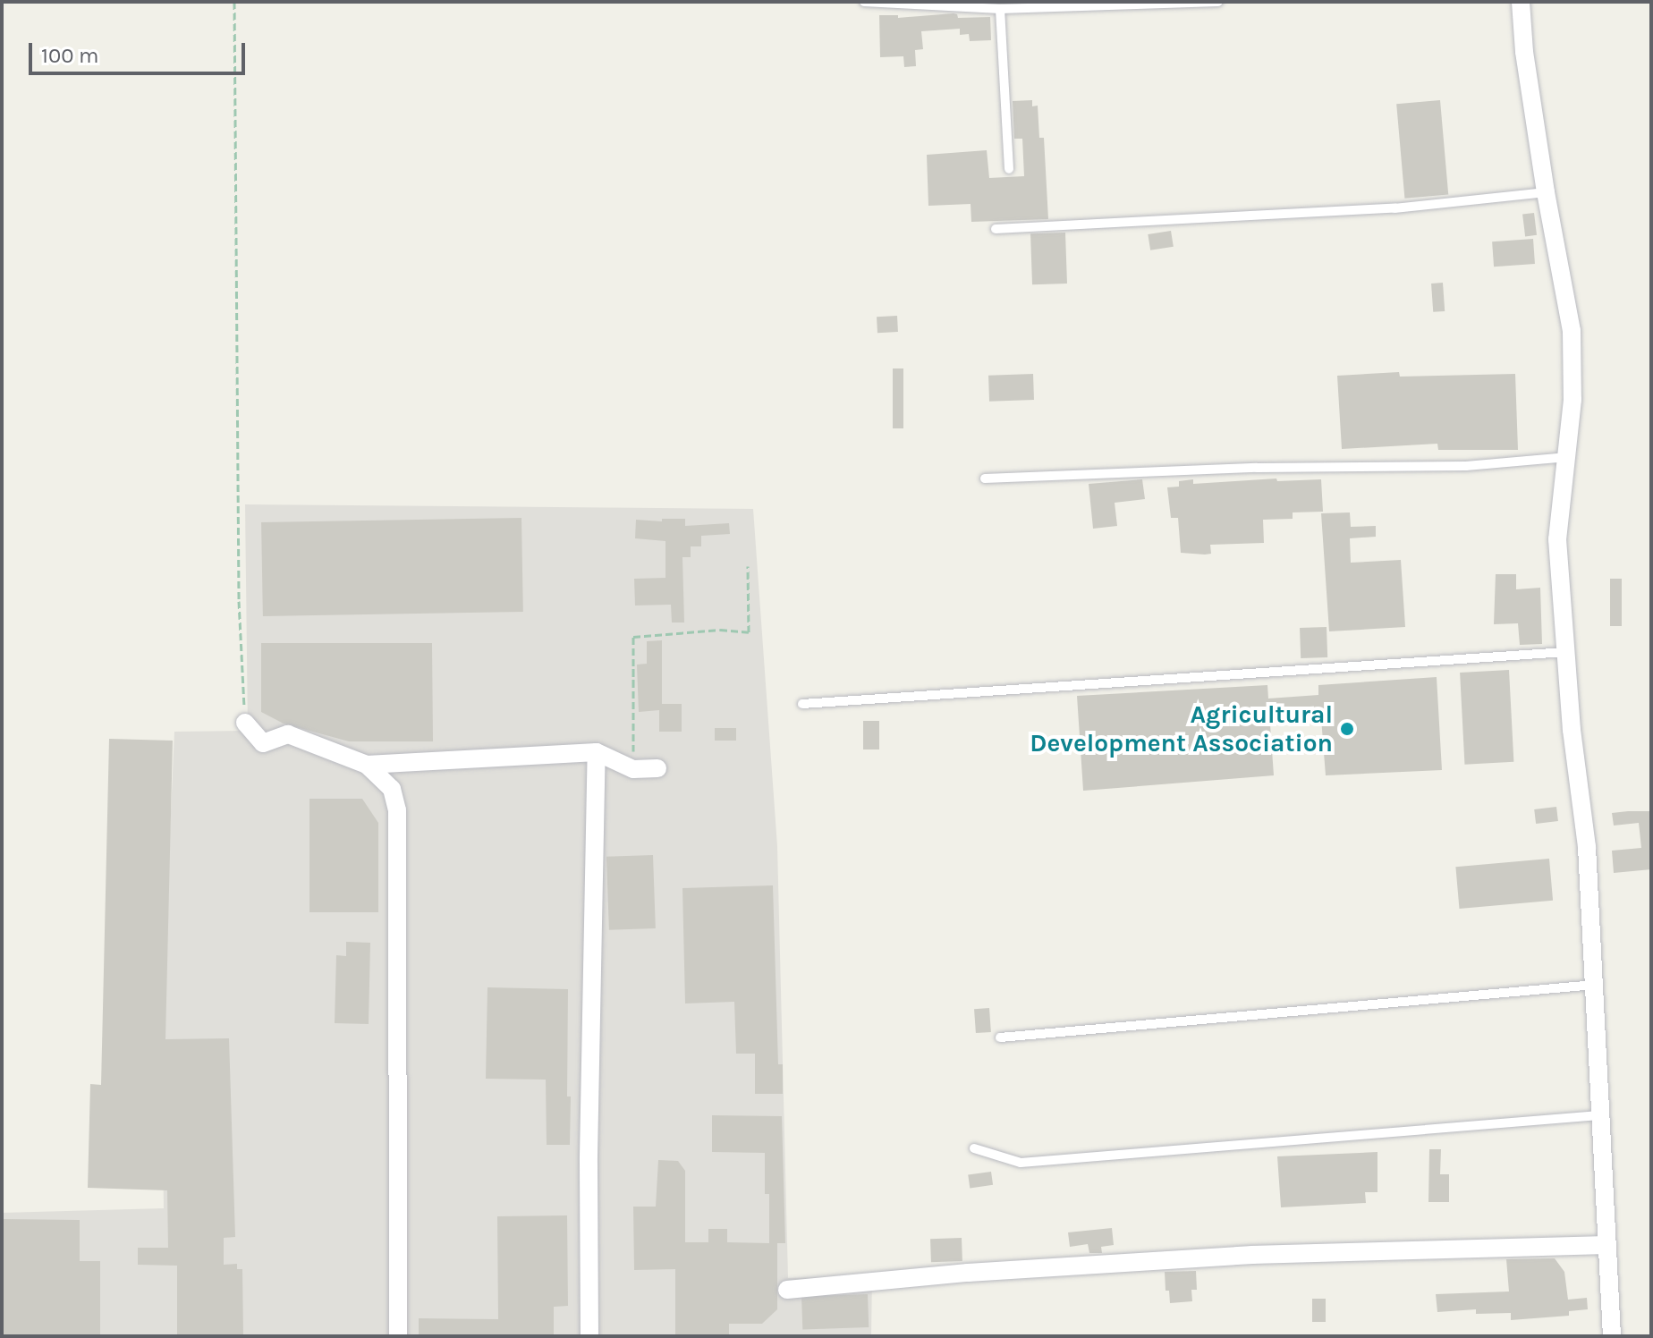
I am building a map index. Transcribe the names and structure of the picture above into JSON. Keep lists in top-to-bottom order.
{
  "places": ["Agricultural Development Association"],
  "scale_bar": "100 m"
}
